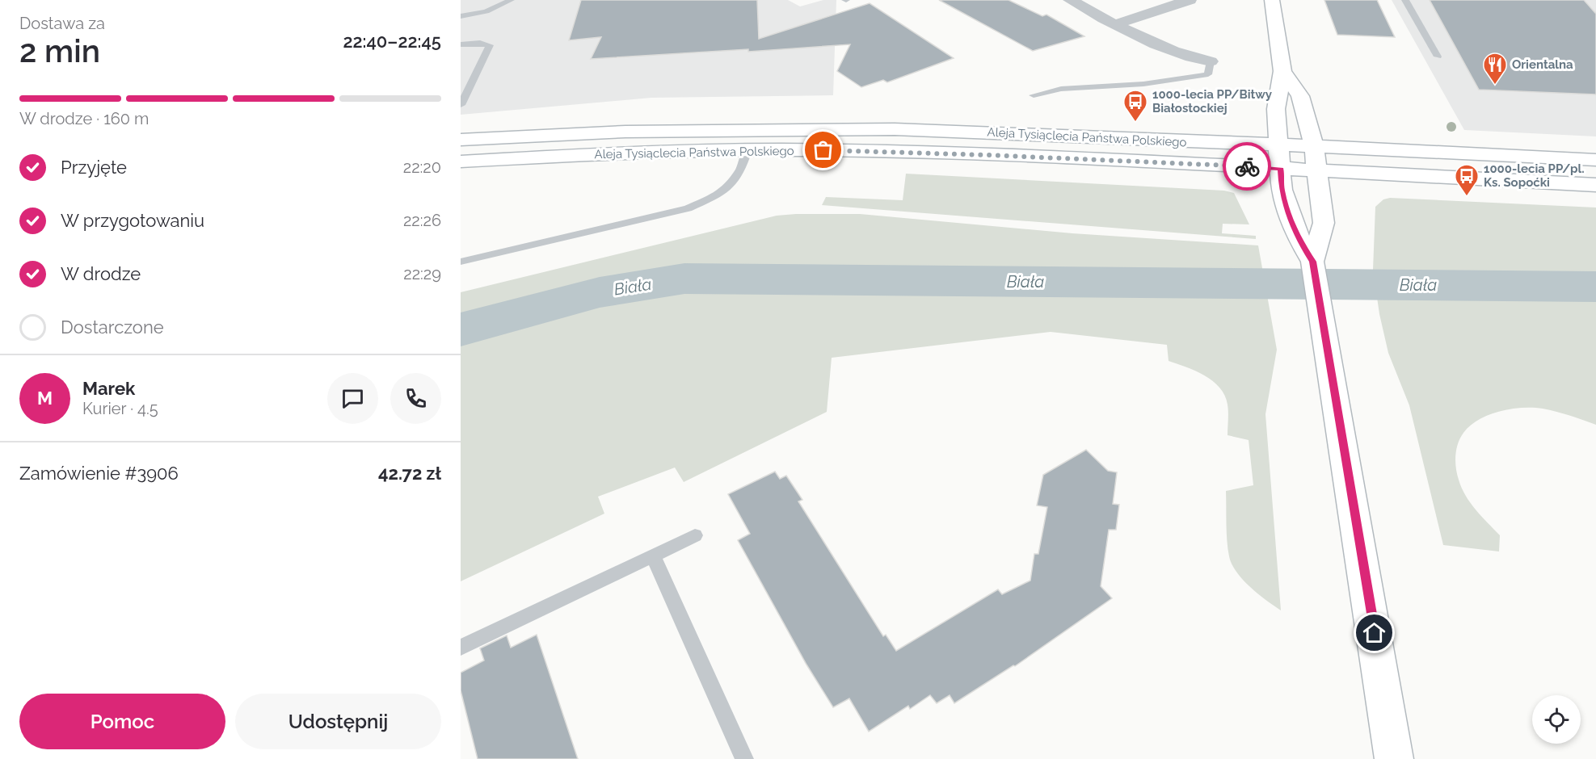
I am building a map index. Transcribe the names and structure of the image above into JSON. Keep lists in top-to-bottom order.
{
  "streets": {
    "main road": ["Aleja Tysiąclecia Państwa Polskiego"]
  },
  "water": ["Biała"],
  "places": {
    "restaurant": ["Orientalna"],
    "bus stop": ["1000-lecia PP/Bitwy Białostockiej", "1000-lecia PP/pl. Ks. Sopoćki"]
  },
  "page": {
    "heading": ["2 min", "Dostawa za", "22:40–22:45"],
    "panel": [
      "Marek",
      "Kurier · 4.5",
      "Zamówienie #3906",
      "42.72 zł"
    ],
    "bar": "W drodze · 160 m",
    "list": [
      ["Przyjęte", "22:20"],
      ["W przygotowaniu", "22:26"],
      ["W drodze", "22:29"],
      "Dostarczone"
    ],
    "round": "M",
    "buttons": ["Pomoc", "Udostępnij"]
  }
}
